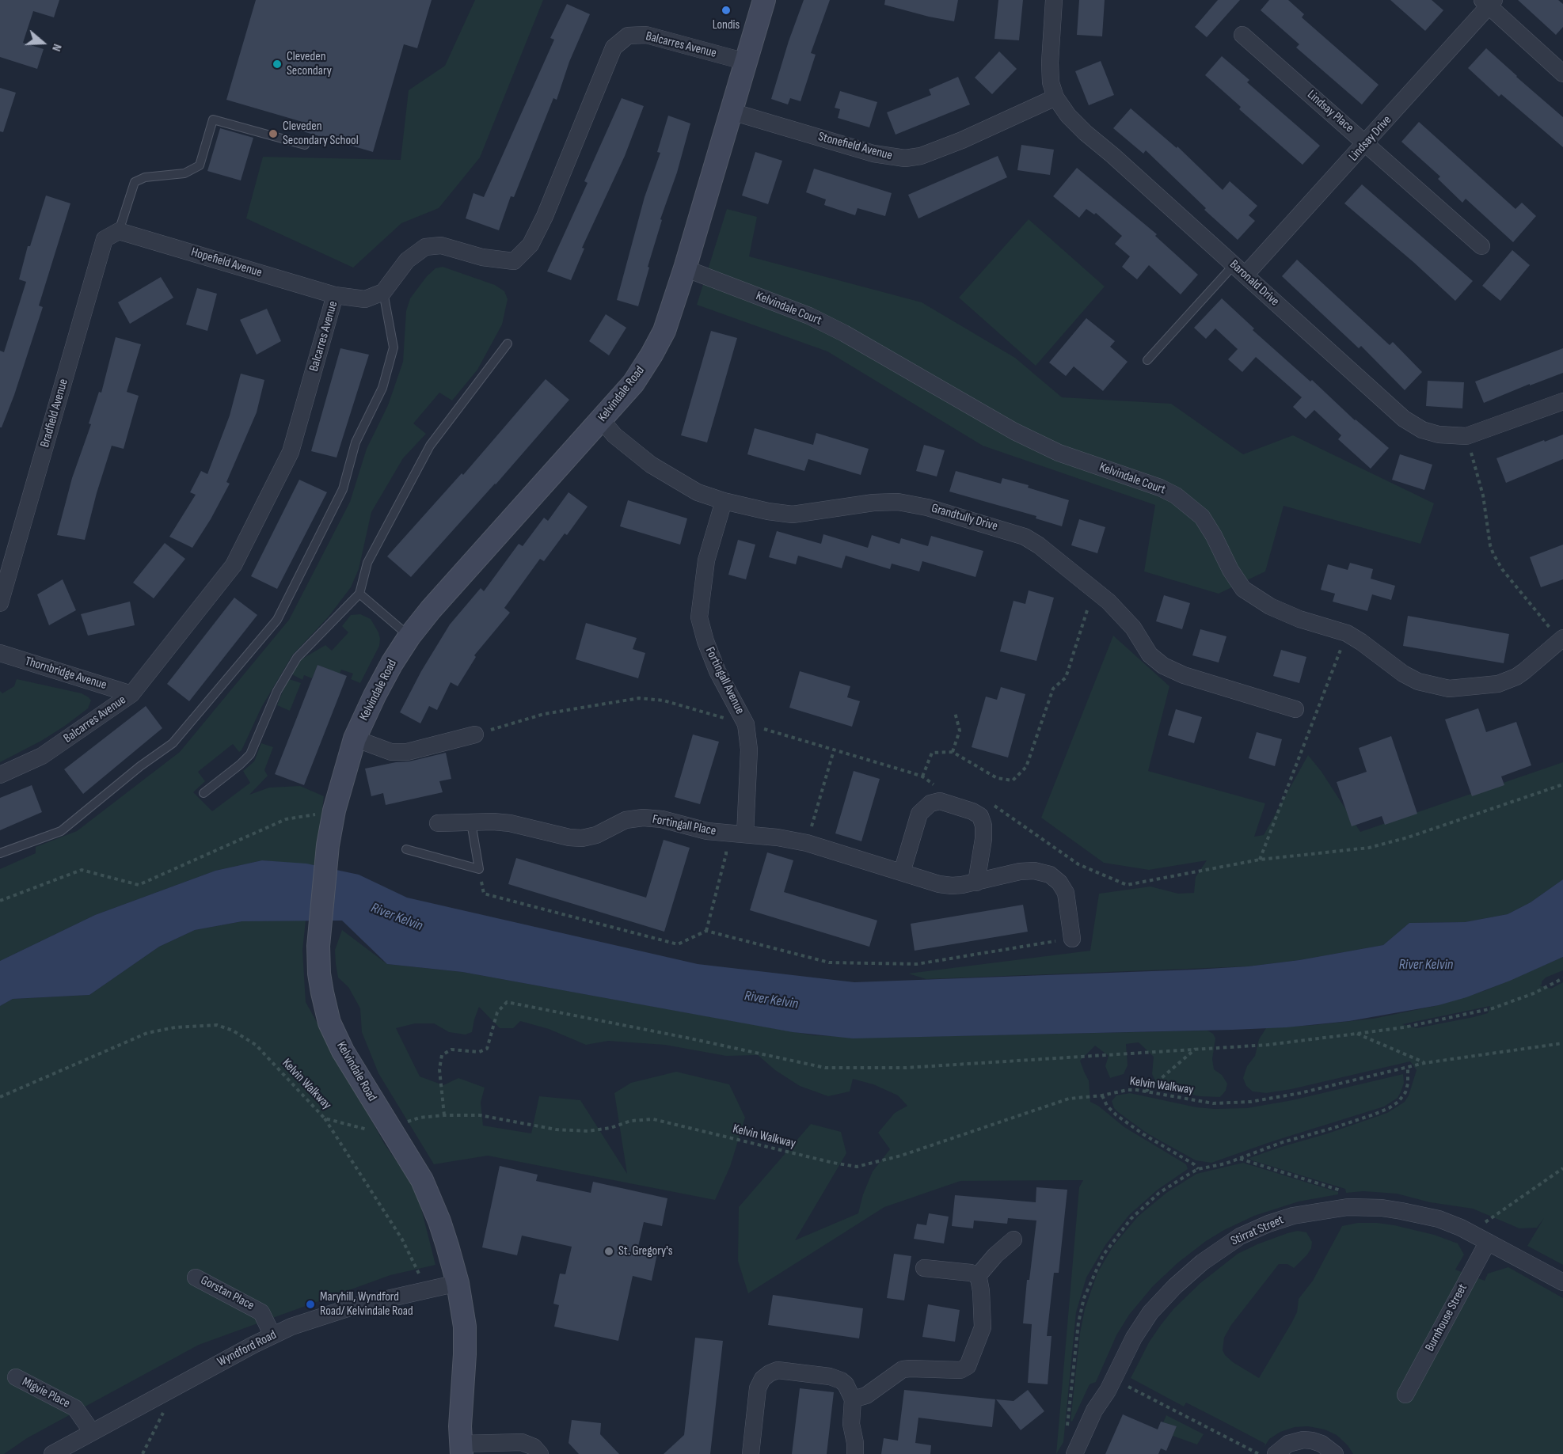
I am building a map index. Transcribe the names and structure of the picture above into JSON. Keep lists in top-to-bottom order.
{
  "streets": {
    "street": [
      "Balcarres Avenue",
      "Lindsay Place",
      "Lindsay Drive",
      "Stonefield Avenue",
      "Hopefield Avenue",
      "Baronald Drive",
      "Kelvindale Court",
      "Kelvindale Road",
      "Bradfield Avenue",
      "Grandtully Drive",
      "Thornbridge Avenue",
      "Fortingall Avenue",
      "Fortingall Place",
      "Stirrat Street",
      "Gorstan Place",
      "Burnhouse Street",
      "Wyndford Road",
      "Migvie Place"
    ],
    "path": ["Kelvin Walkway"]
  },
  "crossings": [
    ["Balcarres Avenue", "Hopefield Avenue"],
    ["Balcarres Avenue", "Kelvindale Road"],
    ["Balcarres Avenue", "Thornbridge Avenue"],
    ["Lindsay Place", "Lindsay Drive"],
    ["Lindsay Drive", "Baronald Drive"],
    ["Stonefield Avenue", "Baronald Drive"],
    ["Stonefield Avenue", "Kelvindale Road"],
    ["Hopefield Avenue", "Bradfield Avenue"],
    ["Kelvindale Court", "Kelvindale Road"],
    ["Kelvindale Road", "Grandtully Drive"],
    ["Kelvindale Road", "Kelvin Walkway"],
    ["Kelvindale Road", "Wyndford Road"],
    ["Grandtully Drive", "Fortingall Avenue"],
    ["Fortingall Avenue", "Fortingall Place"],
    ["Stirrat Street", "Burnhouse Street"],
    ["Gorstan Place", "Wyndford Road"],
    ["Wyndford Road", "Migvie Place"]
  ],
  "water": ["River Kelvin"],
  "places": [
    "Londis",
    "Cleveden Secondary",
    "Cleveden Secondary School",
    "St. Gregory's",
    "Maryhill, Wyndford Road/ Kelvindale Road"
  ],
  "north": "right"
}
